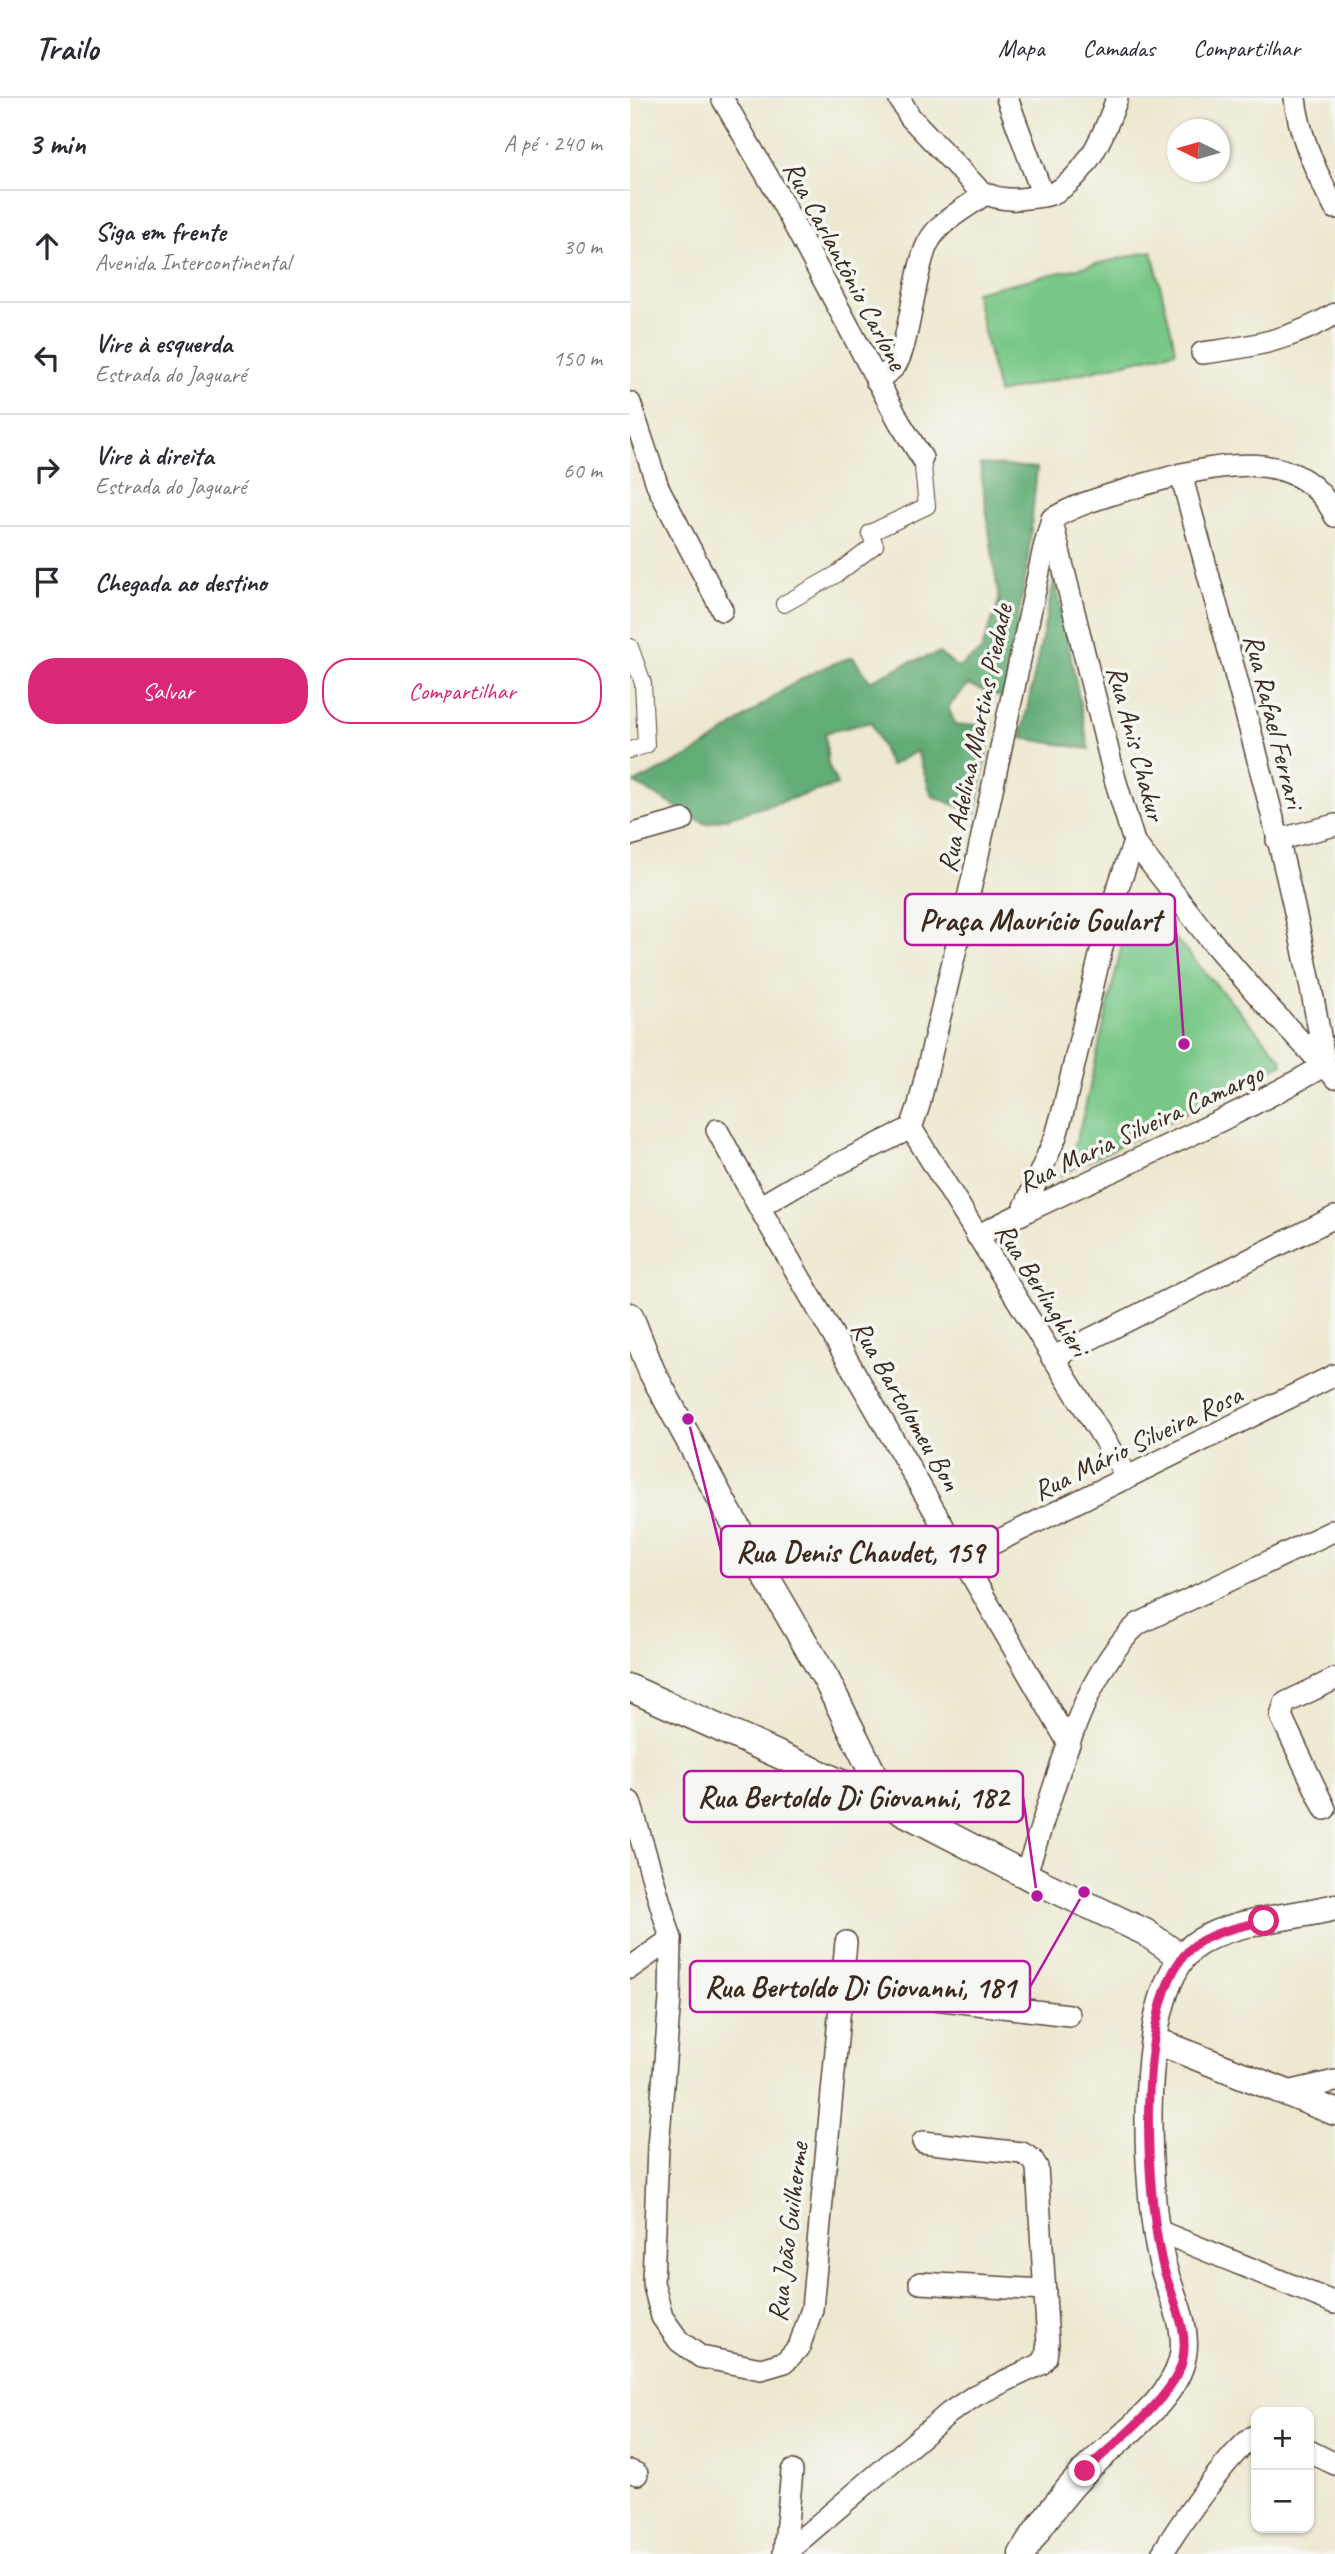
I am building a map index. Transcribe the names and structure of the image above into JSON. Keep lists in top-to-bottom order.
{
  "streets": {
    "street": [
      "Rua Carlantônio Carlone",
      "Rua Rafael Ferrari",
      "Rua Adelina Martins Piedade",
      "Rua Anis Chakur",
      "Rua Maria Silveira Camargo",
      "Rua Berlinghieri",
      "Rua Bartolomeu Bon",
      "Rua Mário Silveira Rosa",
      "Rua João Guilherme"
    ]
  },
  "crossings": [
    ["Rua Rafael Ferrari", "Rua Anis Chakur"],
    ["Rua Rafael Ferrari", "Rua Maria Silveira Camargo"],
    ["Rua Adelina Martins Piedade", "Rua Anis Chakur"],
    ["Rua Adelina Martins Piedade", "Rua Berlinghieri"],
    ["Rua Anis Chakur", "Rua Maria Silveira Camargo"],
    ["Rua Maria Silveira Camargo", "Rua Berlinghieri"],
    ["Rua Berlinghieri", "Rua Mário Silveira Rosa"],
    ["Rua Bartolomeu Bon", "Rua Mário Silveira Rosa"]
  ],
  "places": [
    "Praça Maurício Goulart",
    "Rua Denis Chaudet, 159",
    "Rua Bertoldo Di Giovanni, 181",
    "Rua Bertoldo Di Giovanni, 182"
  ],
  "north": "left",
  "page": {
    "header": "Trailo",
    "nav": ["Mapa", "Camadas", "Compartilhar"],
    "heading": ["3 min", "A pé · 240 m"],
    "list": [
      ["Siga em frente", "Avenida Intercontinental", "30 m"],
      ["Vire à esquerda", "Estrada do Jaguaré", "150 m"],
      ["Vire à direita", "Estrada do Jaguaré", "60 m"],
      "Chegada ao destino"
    ],
    "buttons": ["Salvar", "Compartilhar"],
    "map_buttons": ["+", "−"]
  }
}
